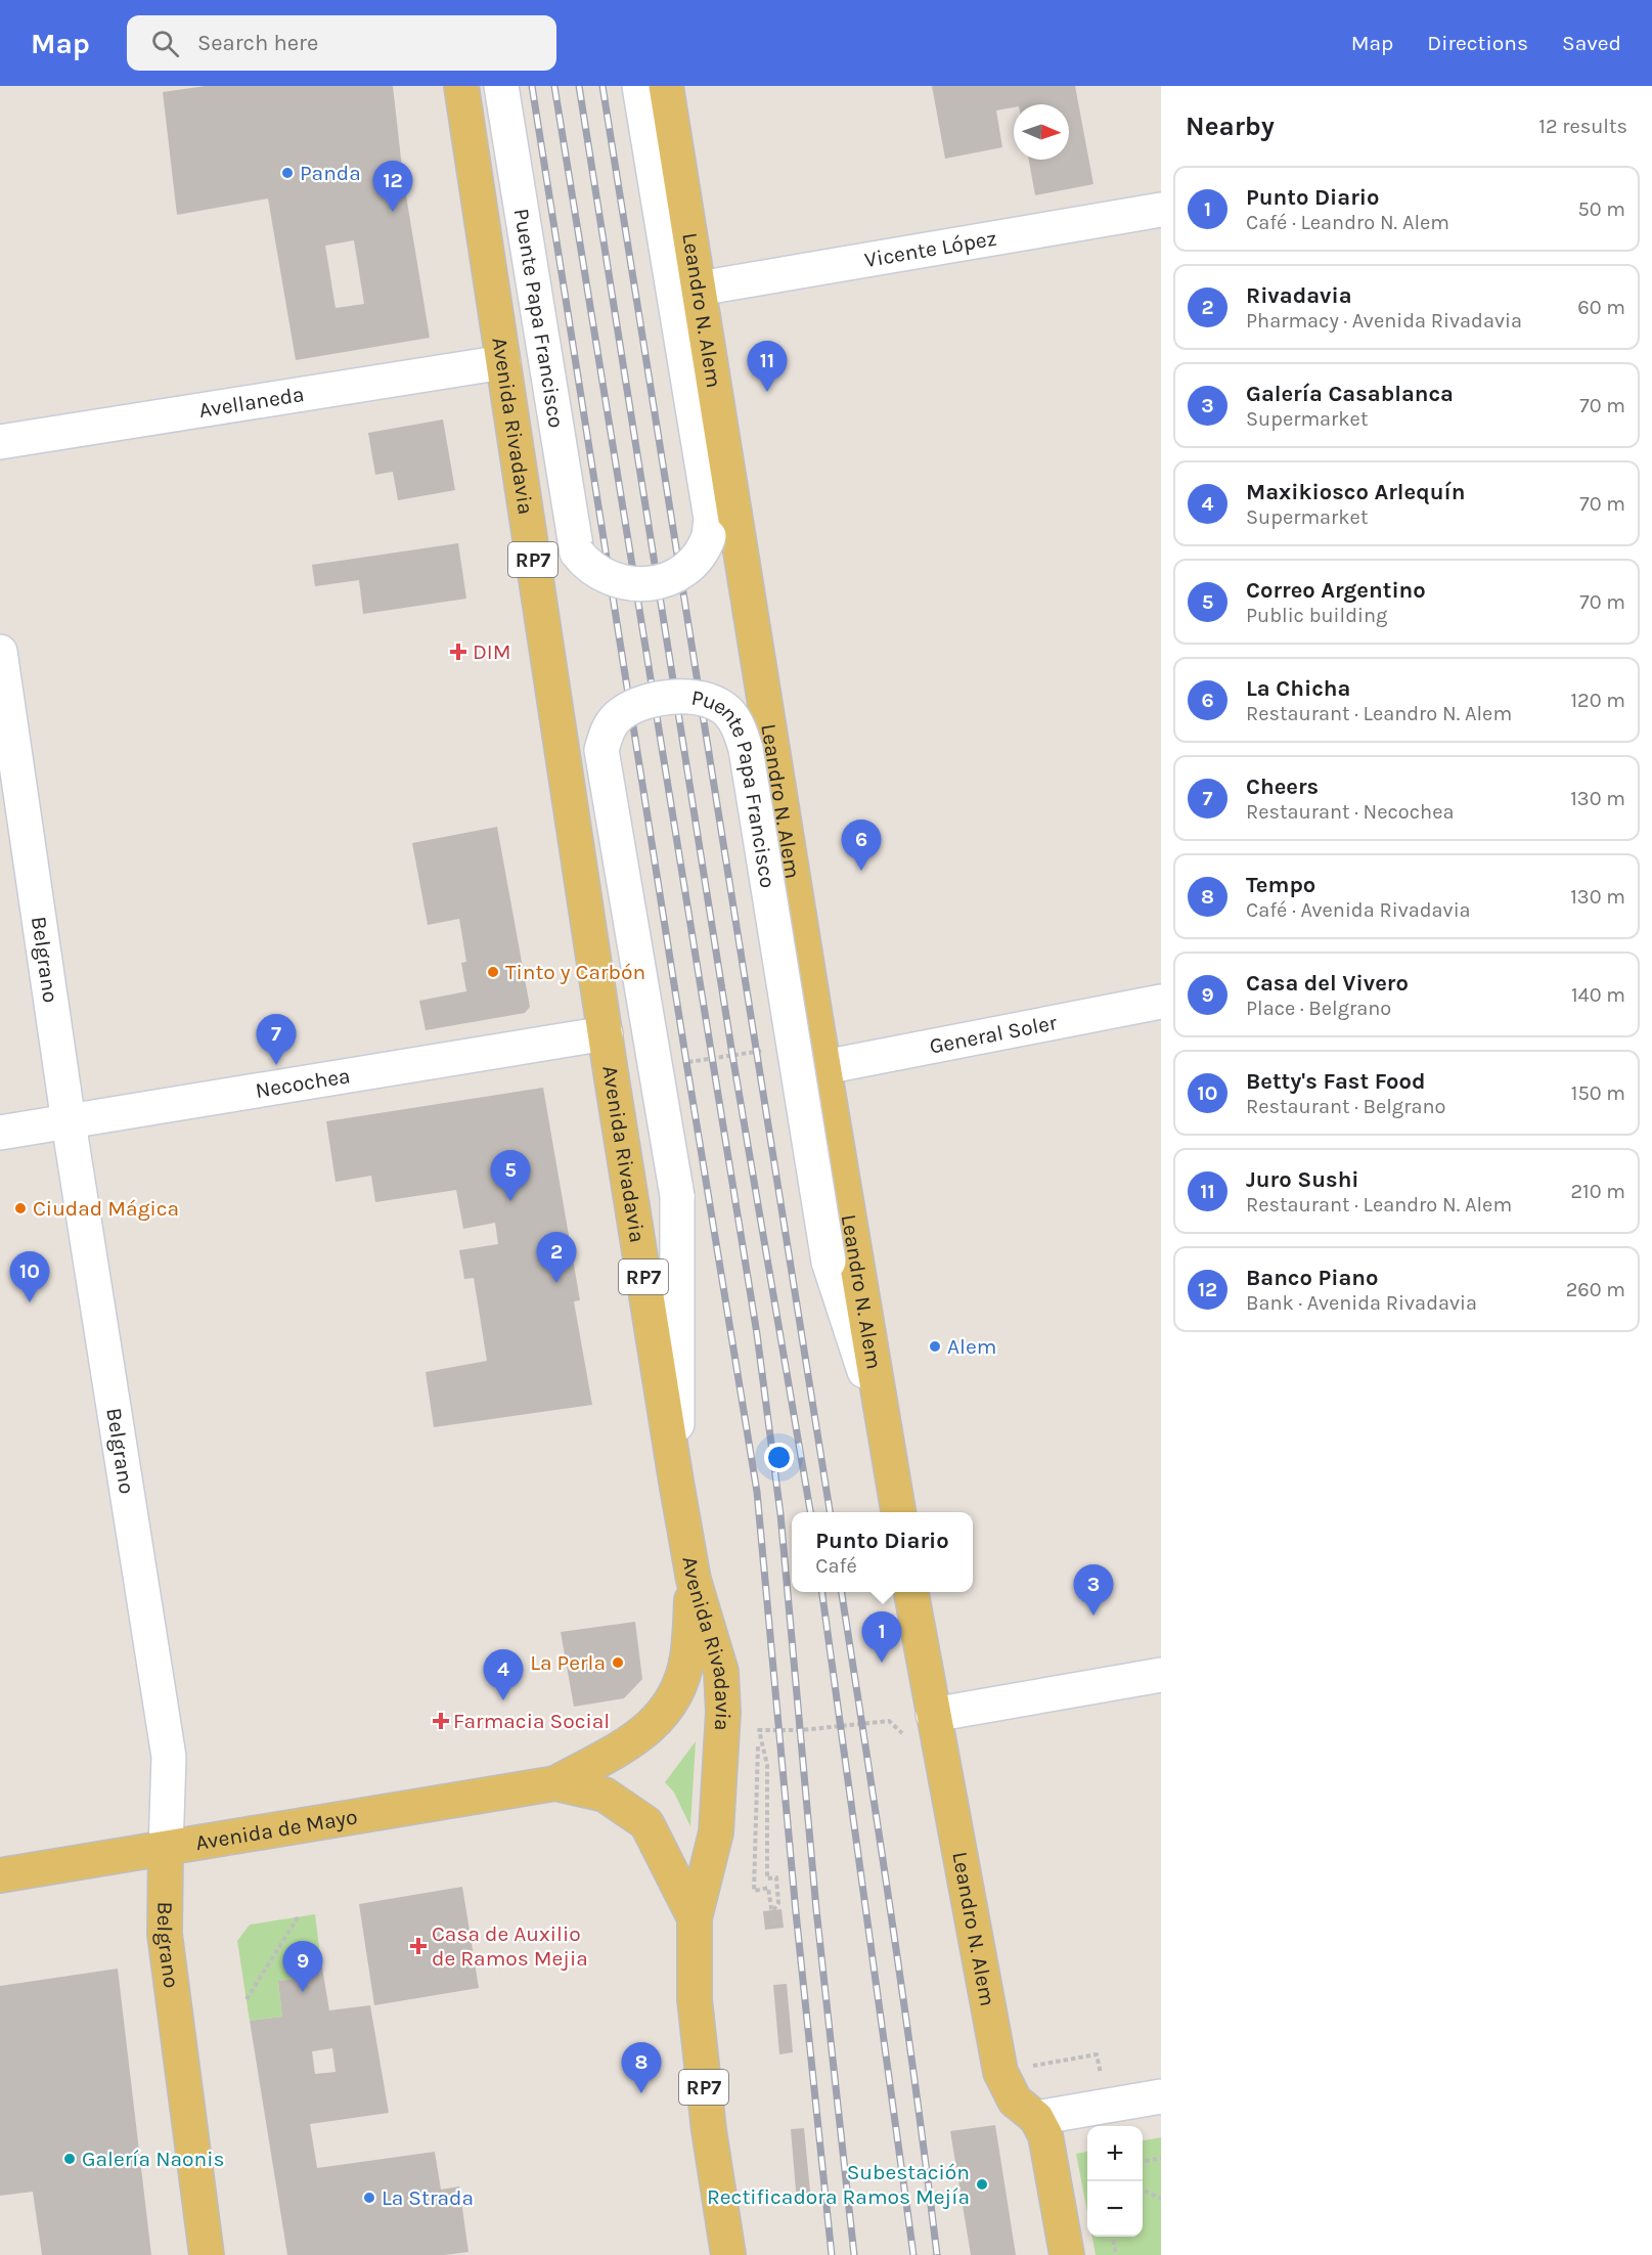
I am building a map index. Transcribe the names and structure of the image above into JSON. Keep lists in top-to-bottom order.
{
  "streets": {
    "main road": [
      "Leandro N. Alem",
      "Avenida Rivadavia",
      "RP7",
      "Belgrano",
      "Avenida de Mayo"
    ],
    "street": [
      "Vicente López",
      "Puente Papa Francisco",
      "Avellaneda",
      "General Soler",
      "Necochea"
    ]
  },
  "crossings": [
    ["Vicente López", "Leandro N. Alem"],
    ["Leandro N. Alem", "Puente Papa Francisco"],
    ["Leandro N. Alem", "General Soler"],
    ["Puente Papa Francisco", "Avenida Rivadavia"],
    ["Avellaneda", "Avenida Rivadavia"],
    ["Avenida Rivadavia", "Necochea"],
    ["Avenida Rivadavia", "Avenida de Mayo"],
    ["Belgrano", "Necochea"],
    ["Belgrano", "Avenida de Mayo"]
  ],
  "places": {
    "other": [
      "Panda",
      "Tinto y Carbón",
      "Ciudad Mágica",
      "Alem",
      "La Perla",
      "Galería Naonis",
      "Subestación Rectificadora Ramos Mejía",
      "La Strada"
    ],
    "health": ["DIM", "Farmacia Social", "Casa de Auxilio de Ramos Mejia"]
  },
  "north": "right",
  "page": {
    "header": "Map",
    "search": "Search here",
    "nav": ["Map", "Directions", "Saved"],
    "heading": ["Nearby", "12 results"],
    "pins": [
      "12",
      "11",
      "6",
      "7",
      "5",
      "2",
      "10",
      "3",
      "1",
      "4",
      "9",
      "8"
    ],
    "list": [
      {
        "mark": "1",
        "name": "Punto Diario",
        "note": "Café · Leandro N. Alem",
        "value": "50 m"
      },
      {
        "mark": "2",
        "name": "Rivadavia",
        "note": "Pharmacy · Avenida Rivadavia",
        "value": "60 m"
      },
      {
        "mark": "3",
        "name": "Galería Casablanca",
        "note": "Supermarket",
        "value": "70 m"
      },
      {
        "mark": "4",
        "name": "Maxikiosco Arlequín",
        "note": "Supermarket",
        "value": "70 m"
      },
      {
        "mark": "5",
        "name": "Correo Argentino",
        "note": "Public building",
        "value": "70 m"
      },
      {
        "mark": "6",
        "name": "La Chicha",
        "note": "Restaurant · Leandro N. Alem",
        "value": "120 m"
      },
      {
        "mark": "7",
        "name": "Cheers",
        "note": "Restaurant · Necochea",
        "value": "130 m"
      },
      {
        "mark": "8",
        "name": "Tempo",
        "note": "Café · Avenida Rivadavia",
        "value": "130 m"
      },
      {
        "mark": "9",
        "name": "Casa del Vivero",
        "note": "Place · Belgrano",
        "value": "140 m"
      },
      {
        "mark": "10",
        "name": "Betty's Fast Food",
        "note": "Restaurant · Belgrano",
        "value": "150 m"
      },
      {
        "mark": "11",
        "name": "Juro Sushi",
        "note": "Restaurant · Leandro N. Alem",
        "value": "210 m"
      },
      {
        "mark": "12",
        "name": "Banco Piano",
        "note": "Bank · Avenida Rivadavia",
        "value": "260 m"
      }
    ],
    "popup": ["Punto Diario", "Café"],
    "map_buttons": ["+", "−"]
  }
}
